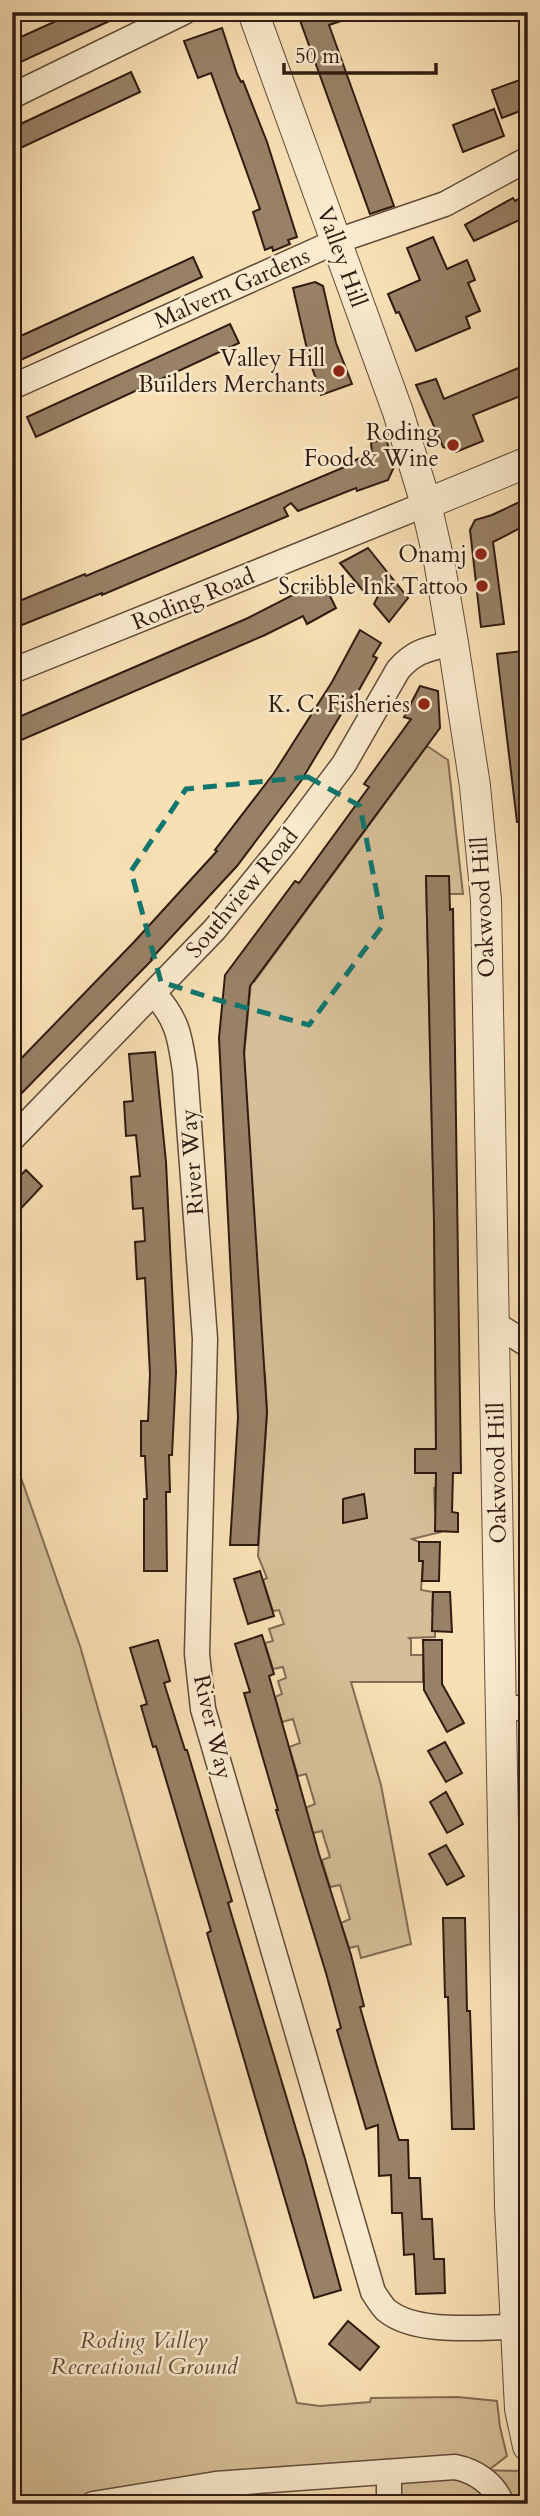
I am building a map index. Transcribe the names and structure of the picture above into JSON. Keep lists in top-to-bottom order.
{
  "streets": {
    "street": [
      "Valley Hill",
      "Malvern Gardens",
      "Roding Road",
      "Southview Road",
      "Oakwood Hill",
      "River Way"
    ]
  },
  "crossings": [
    ["Valley Hill", "Malvern Gardens"],
    ["Valley Hill", "Roding Road"],
    ["Valley Hill", "Oakwood Hill"],
    ["Roding Road", "Oakwood Hill"],
    ["Southview Road", "Oakwood Hill"],
    ["Southview Road", "River Way"],
    ["Oakwood Hill", "River Way"]
  ],
  "parks": ["Roding Valley Recreational Ground"],
  "places": [
    "Valley Hill Builders Merchants",
    "Roding Food & Wine",
    "Onamj",
    "Scribble Ink Tattoo",
    "K. C. Fisheries"
  ],
  "scale_bar": "50 m"
}
